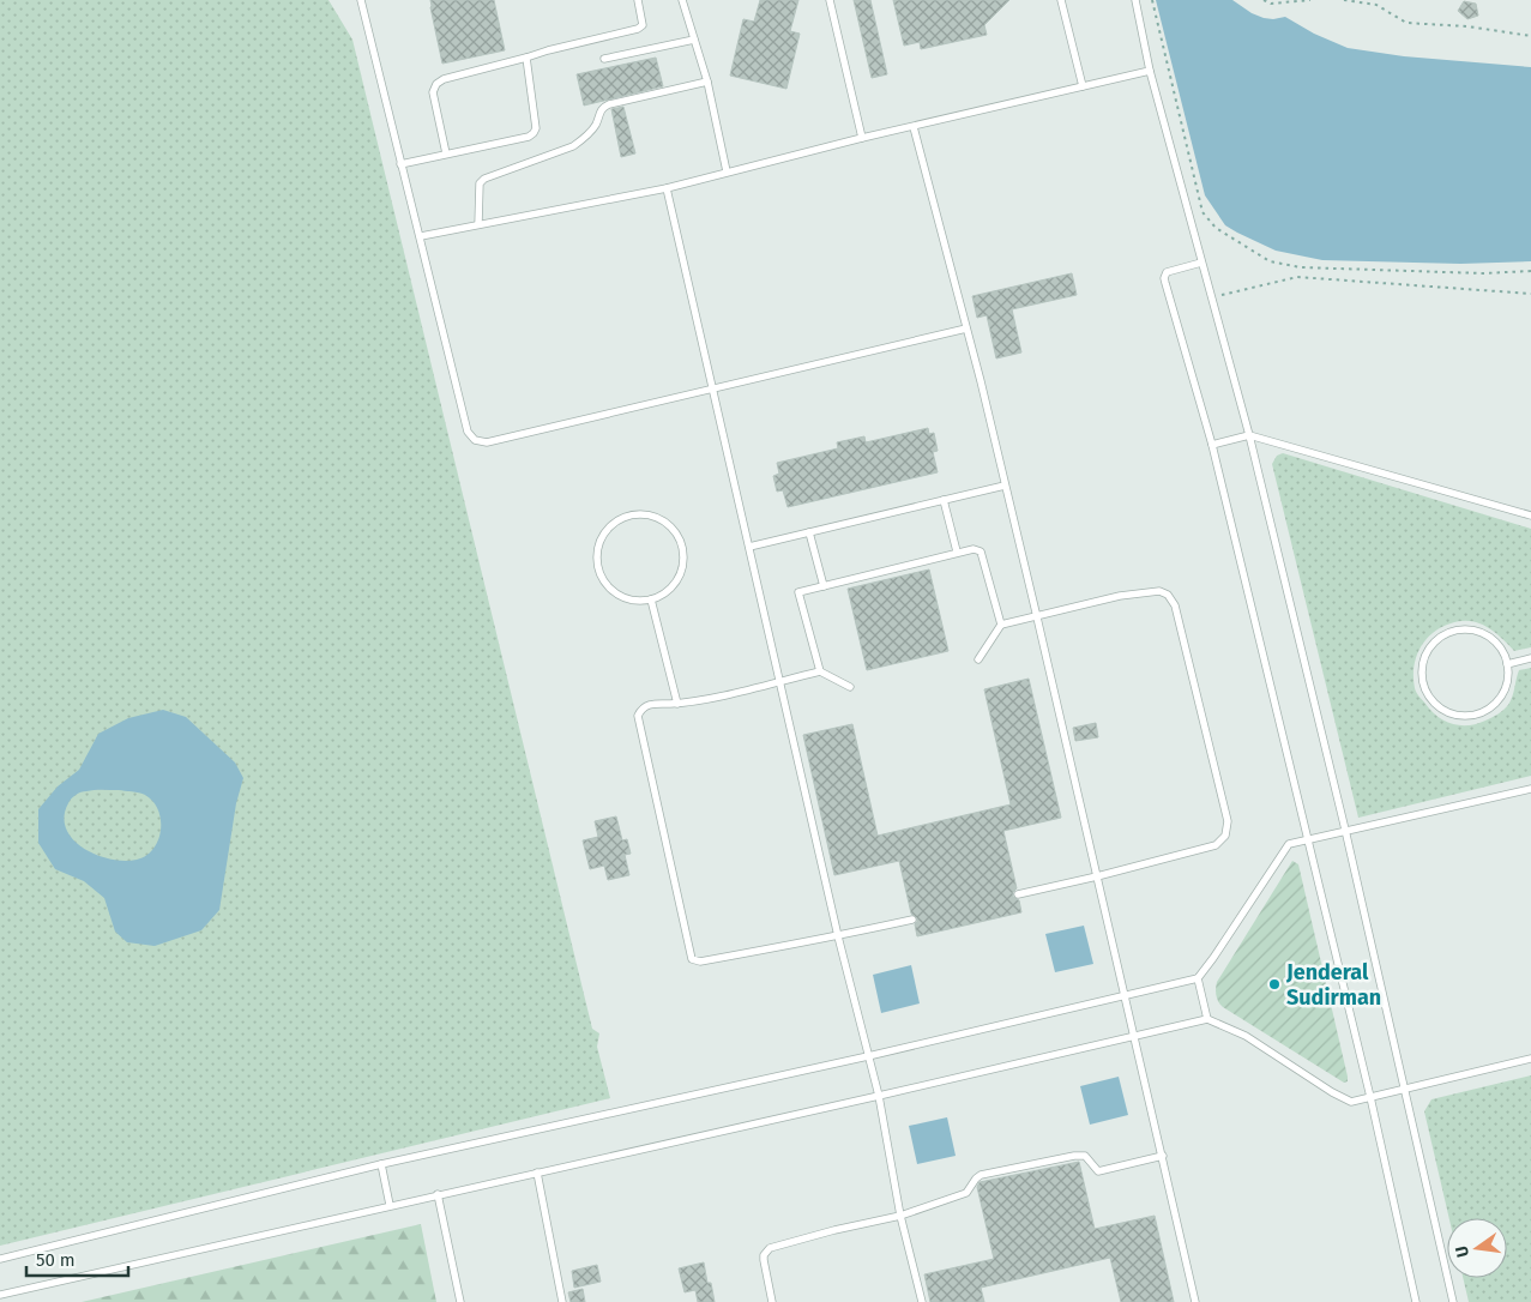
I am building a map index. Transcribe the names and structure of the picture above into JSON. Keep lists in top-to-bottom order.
{
  "places": ["Jenderal Sudirman"],
  "scale_bar": "50 m",
  "north": "left"
}
